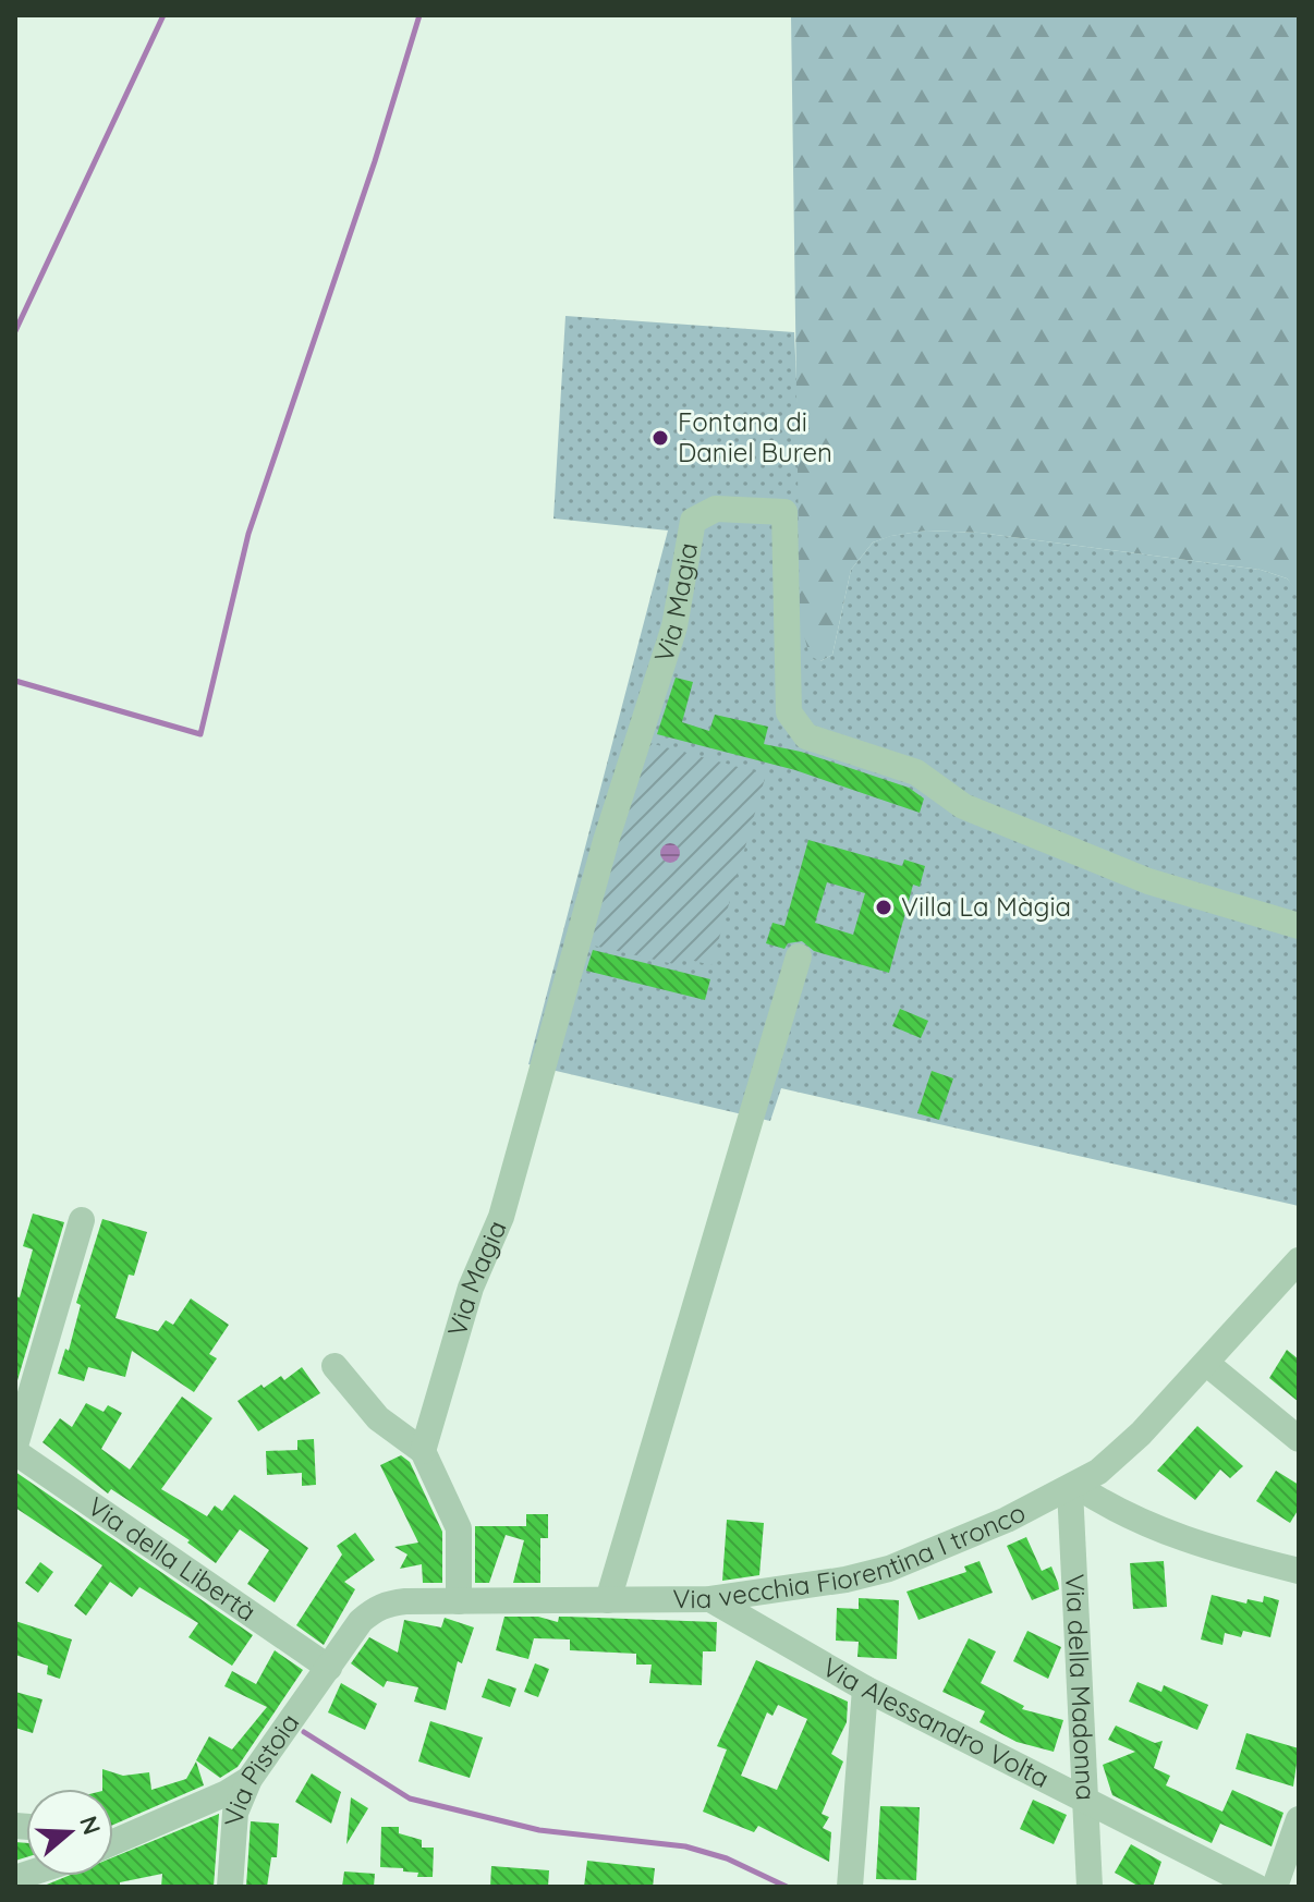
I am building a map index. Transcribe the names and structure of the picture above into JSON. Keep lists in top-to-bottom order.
{
  "streets": {
    "street": [
      "Via Magia",
      "Via vecchia Fiorentina I tronco",
      "Via della Libertà",
      "Via della Madonna",
      "Via Alessandro Volta",
      "Via Pistoia"
    ]
  },
  "crossings": [
    ["Via vecchia Fiorentina I tronco", "Via della Libertà"],
    ["Via vecchia Fiorentina I tronco", "Via della Madonna"],
    ["Via vecchia Fiorentina I tronco", "Via Alessandro Volta"],
    ["Via vecchia Fiorentina I tronco", "Via Pistoia"],
    ["Via della Libertà", "Via Pistoia"],
    ["Via della Madonna", "Via Alessandro Volta"]
  ],
  "places": ["Fontana di Daniel Buren", "Villa La Màgia"],
  "north": "right"
}
